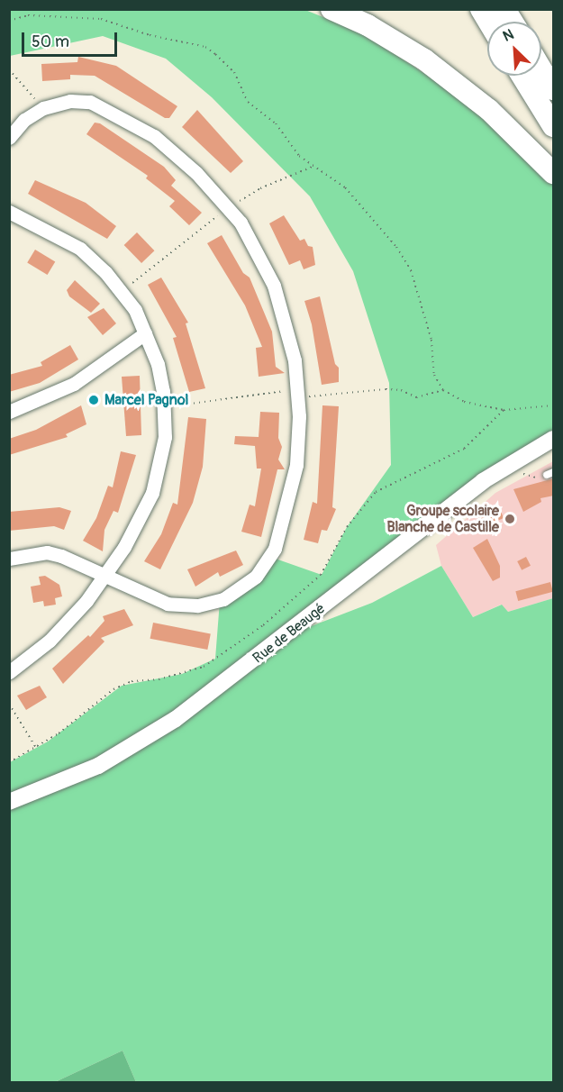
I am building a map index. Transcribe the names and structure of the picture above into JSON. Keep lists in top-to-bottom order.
{
  "streets": {
    "street": ["Rue de Beaugé"]
  },
  "places": ["Marcel Pagnol", "Groupe scolaire Blanche de Castille"],
  "scale_bar": "50 m",
  "north": "top left"
}
